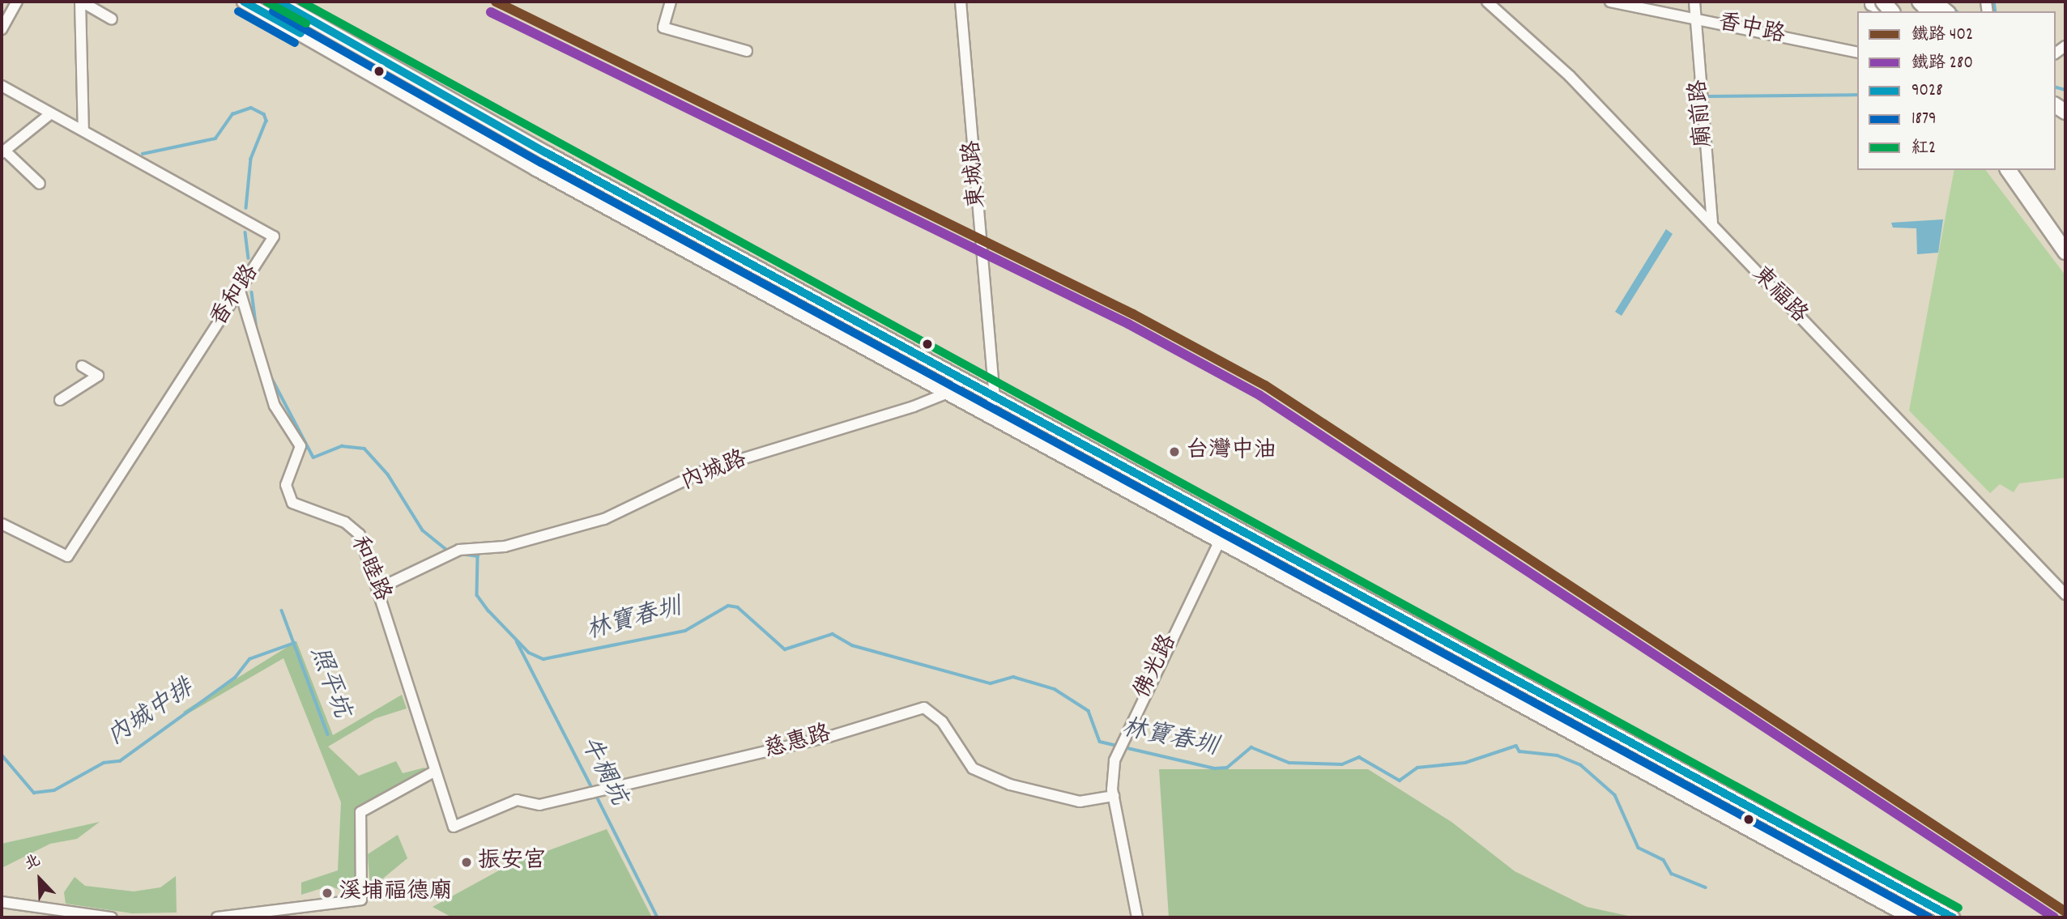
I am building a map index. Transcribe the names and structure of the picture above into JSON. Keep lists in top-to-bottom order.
{
  "streets": {
    "street": [
      "香中路",
      "廟前路",
      "東城路",
      "東福路",
      "香和路",
      "內城路",
      "和睦路",
      "佛光路",
      "慈惠路"
    ]
  },
  "crossings": [
    ["香中路", "廟前路"],
    ["廟前路", "東福路"],
    ["香和路", "和睦路"],
    ["內城路", "和睦路"],
    ["和睦路", "慈惠路"],
    ["佛光路", "慈惠路"]
  ],
  "water": [
    "林寶春圳",
    "照平坑",
    "內城中排",
    "牛椆坑"
  ],
  "places": ["台灣中油", "振安宮", "溪埔福德廟"],
  "lines": [
    "rail line 402",
    "transit line 9028",
    "transit line 紅2",
    "transit line 1879",
    "rail line 280"
  ],
  "legend": [
    "鐵路 402",
    "鐵路 280",
    "9028",
    "1879",
    "紅2"
  ],
  "north": "top left"
}
